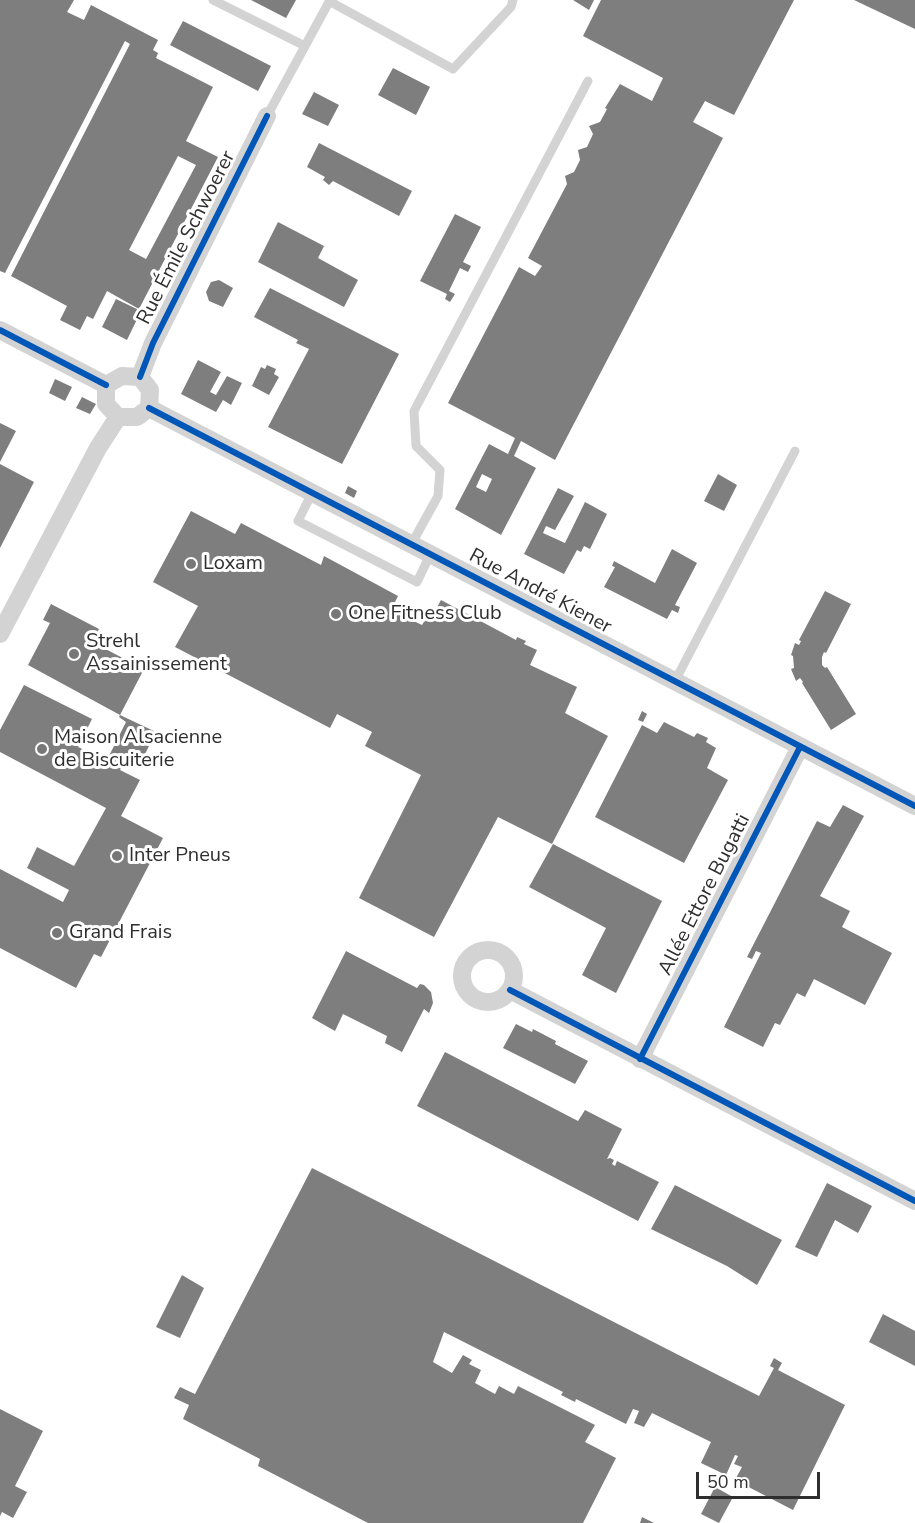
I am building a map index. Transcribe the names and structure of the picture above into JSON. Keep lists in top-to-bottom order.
{
  "streets": {
    "street": ["Rue Émile Schwoerer", "Rue André Kiener", "Allée Ettore Bugatti"]
  },
  "crossings": [
    ["Rue Émile Schwoerer", "Rue André Kiener"],
    ["Rue André Kiener", "Allée Ettore Bugatti"]
  ],
  "places": [
    "Loxam",
    "One Fitness Club",
    "Strehl Assainissement",
    "Maison Alsacienne de Biscuiterie",
    "Inter Pneus",
    "Grand Frais"
  ],
  "scale_bar": "50 m"
}
